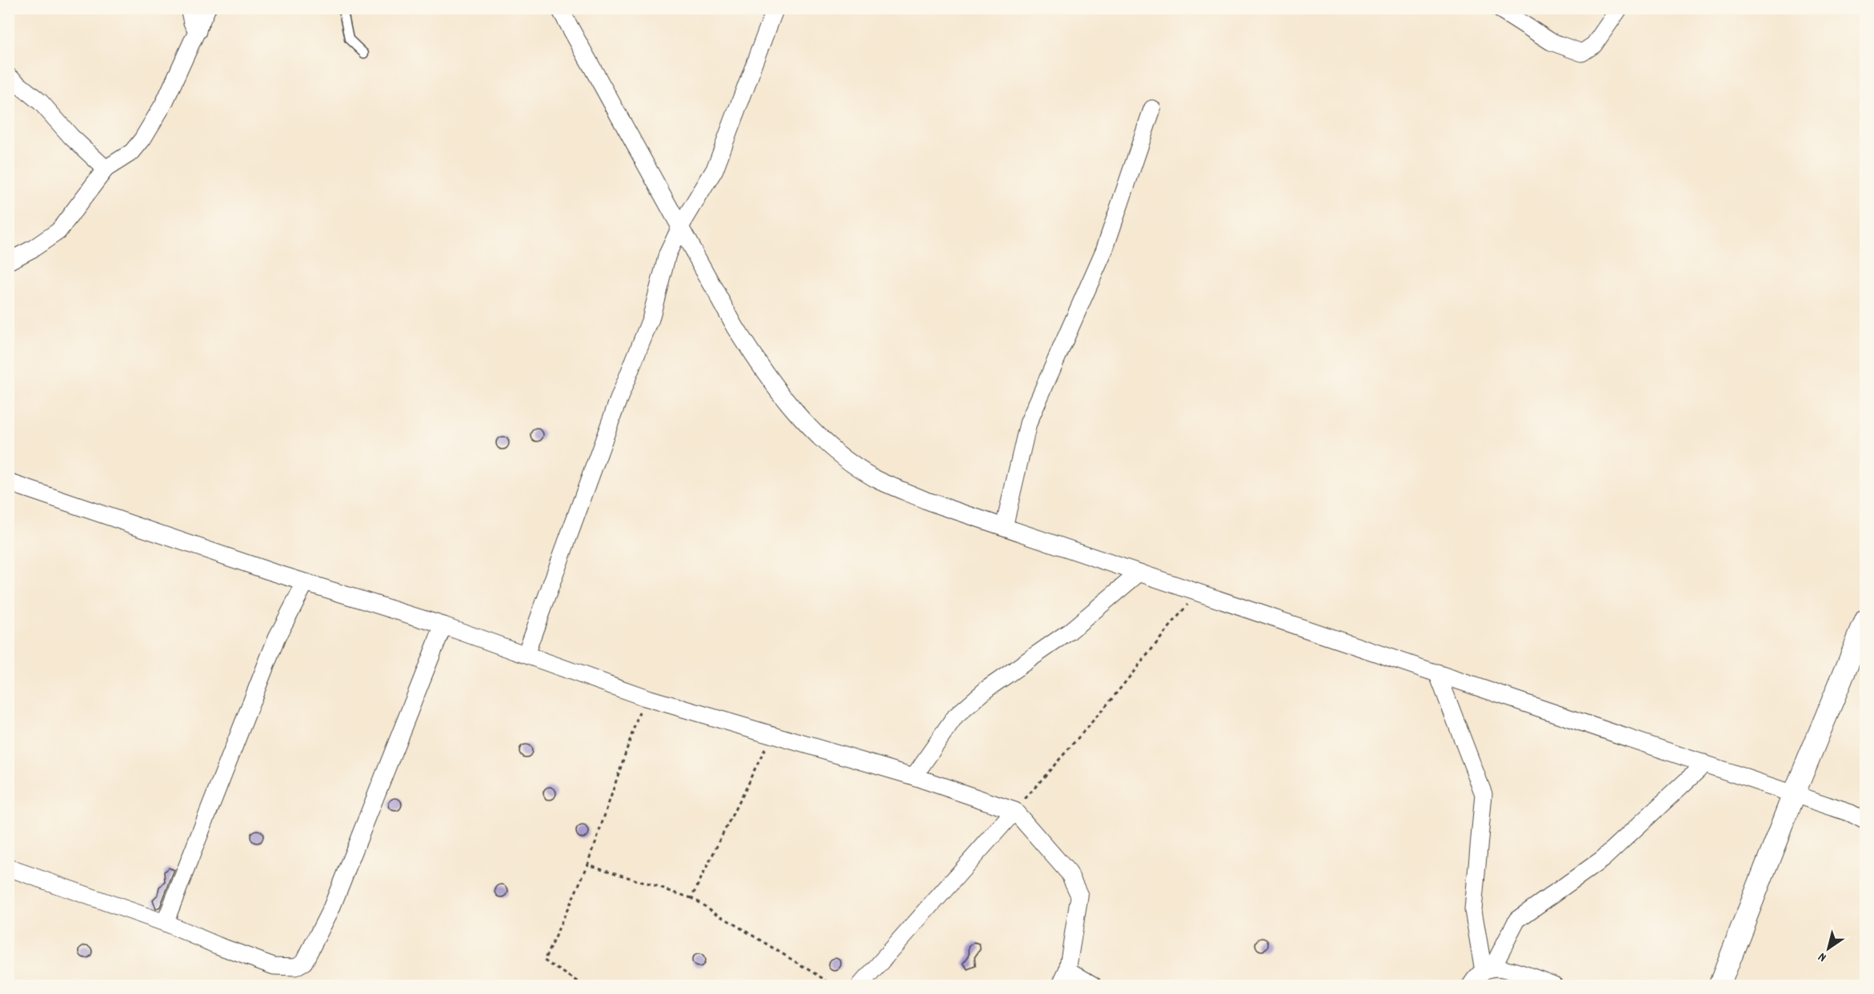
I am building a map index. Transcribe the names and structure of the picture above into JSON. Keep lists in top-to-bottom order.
{
  "north": "bottom left"
}
